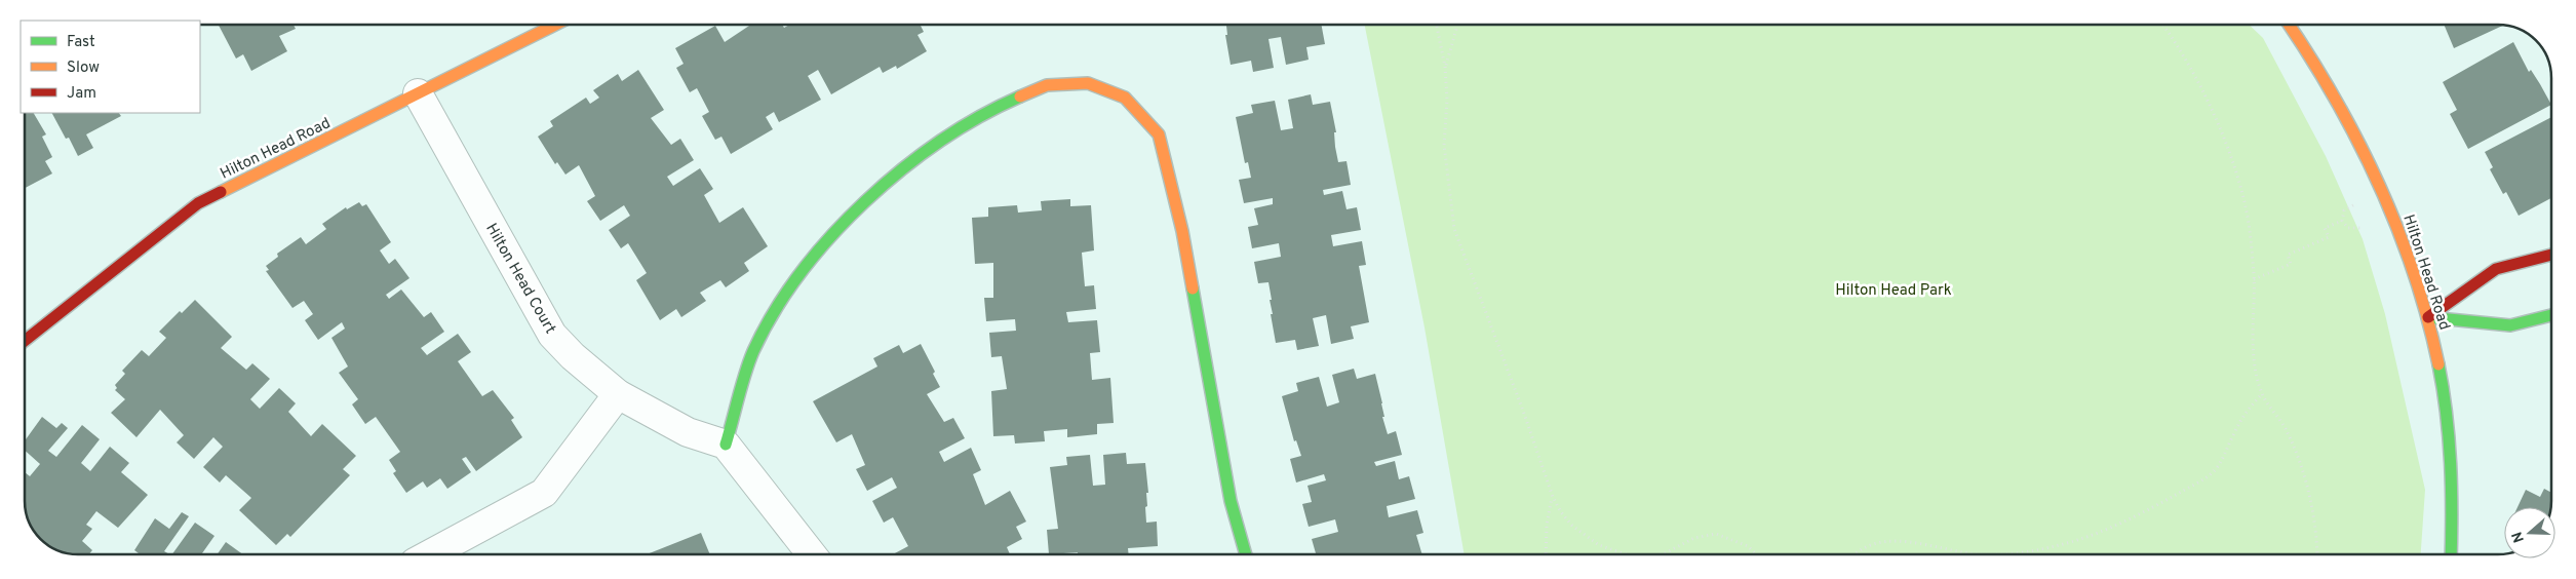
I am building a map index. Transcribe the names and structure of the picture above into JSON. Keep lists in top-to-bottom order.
{
  "streets": {
    "street": ["Hilton Head Road", "Hilton Head Court"]
  },
  "crossings": [
    ["Hilton Head Road", "Hilton Head Court"]
  ],
  "parks": ["Hilton Head Park"],
  "legend": ["Fast", "Slow", "Jam"],
  "north": "left"
}
